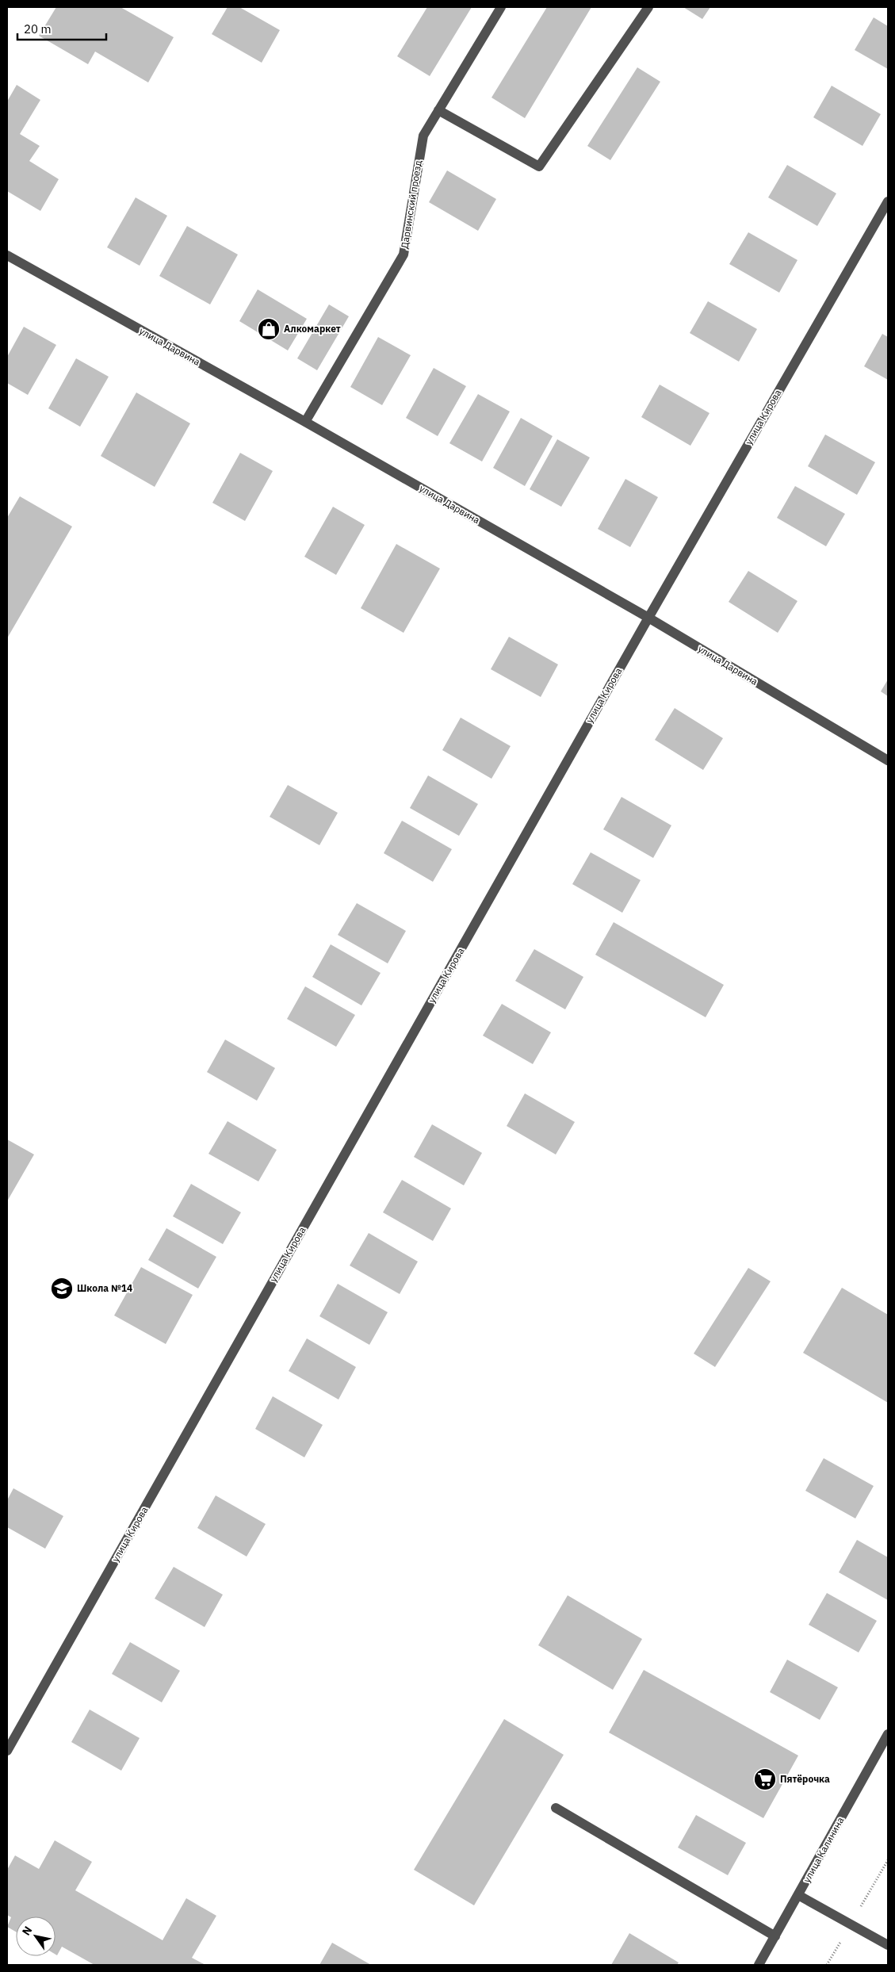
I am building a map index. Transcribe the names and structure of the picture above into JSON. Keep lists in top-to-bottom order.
{
  "streets": {
    "street": [
      "Дарвинский проезд",
      "улица Дарвина",
      "улица Кирова",
      "улица Калинина"
    ]
  },
  "crossings": [
    ["Дарвинский проезд", "улица Дарвина"],
    ["улица Дарвина", "улица Кирова"]
  ],
  "places": {
    "shop": ["Алкомаркет"],
    "school or university": ["Школа №14"],
    "supermarket": ["Пятёрочка"]
  },
  "scale_bar": "20 m",
  "north": "top left"
}
